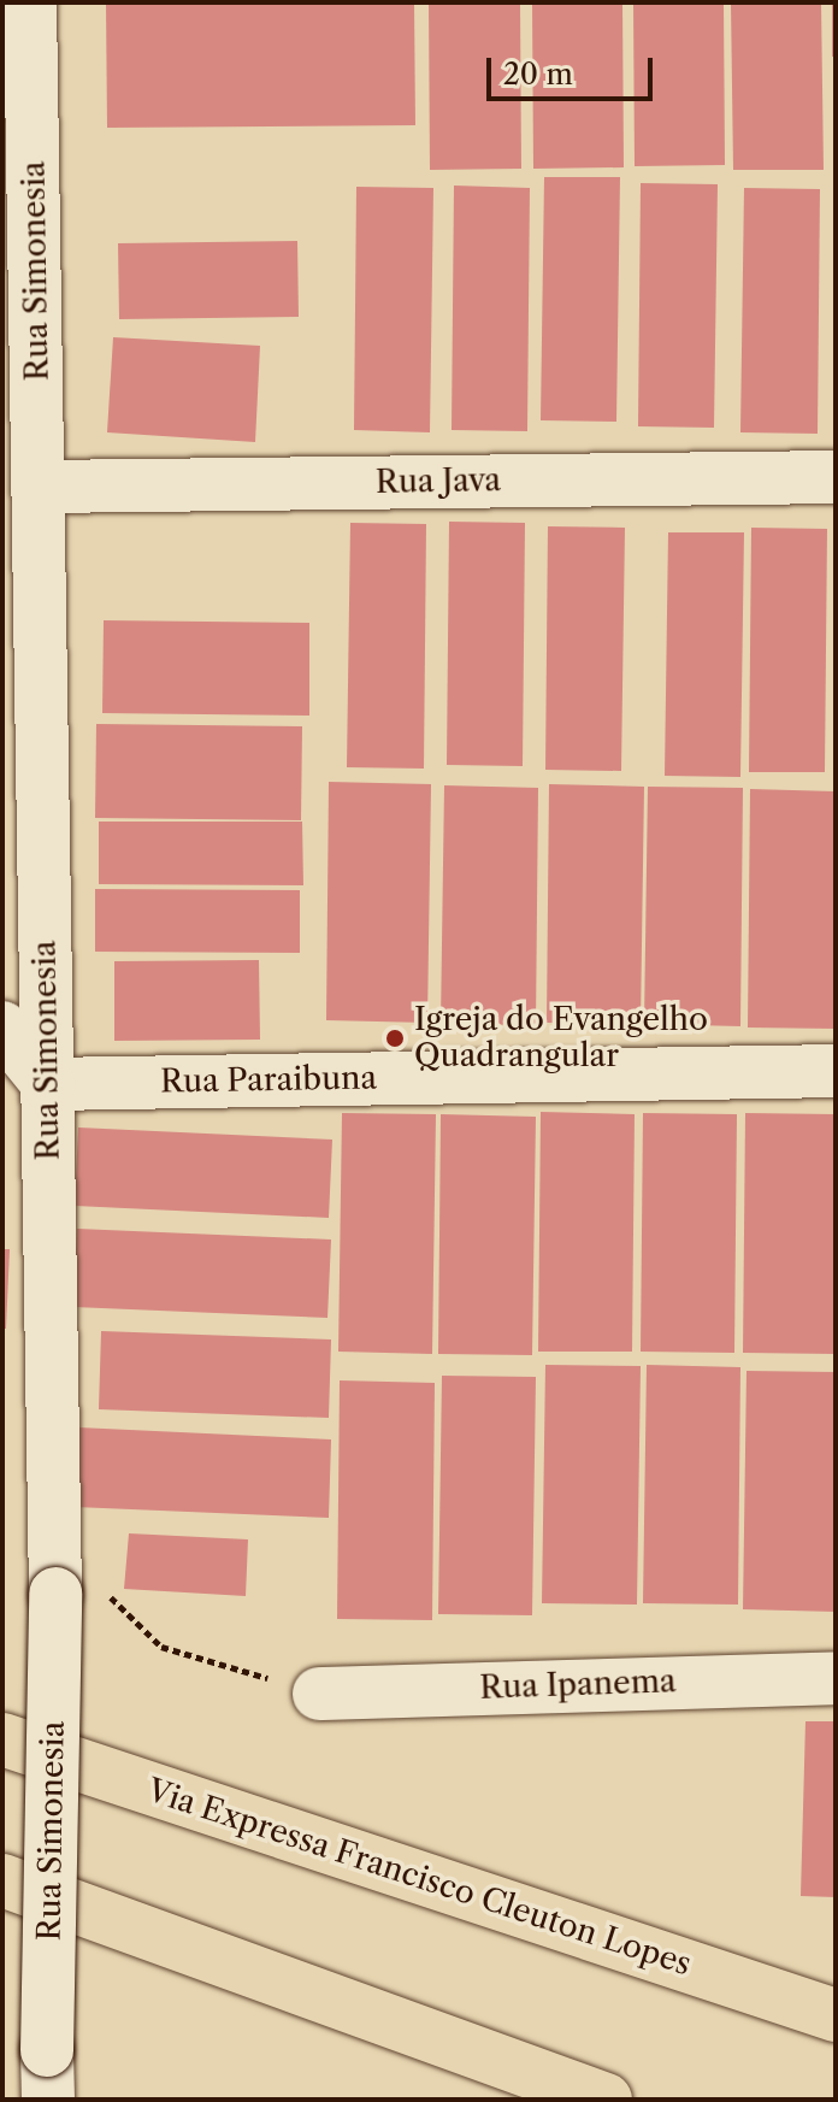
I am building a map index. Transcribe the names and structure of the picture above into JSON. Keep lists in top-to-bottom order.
{
  "streets": {
    "highway": ["Via Expressa Francisco Cleuton Lopes"],
    "street": [
      "Rua Simonesia",
      "Rua Java",
      "Rua Paraibuna",
      "Rua Ipanema"
    ]
  },
  "crossings": [
    ["Rua Simonesia", "Rua Java"],
    ["Rua Simonesia", "Rua Paraibuna"]
  ],
  "places": ["Igreja do Evangelho Quadrangular"],
  "scale_bar": "20 m"
}
